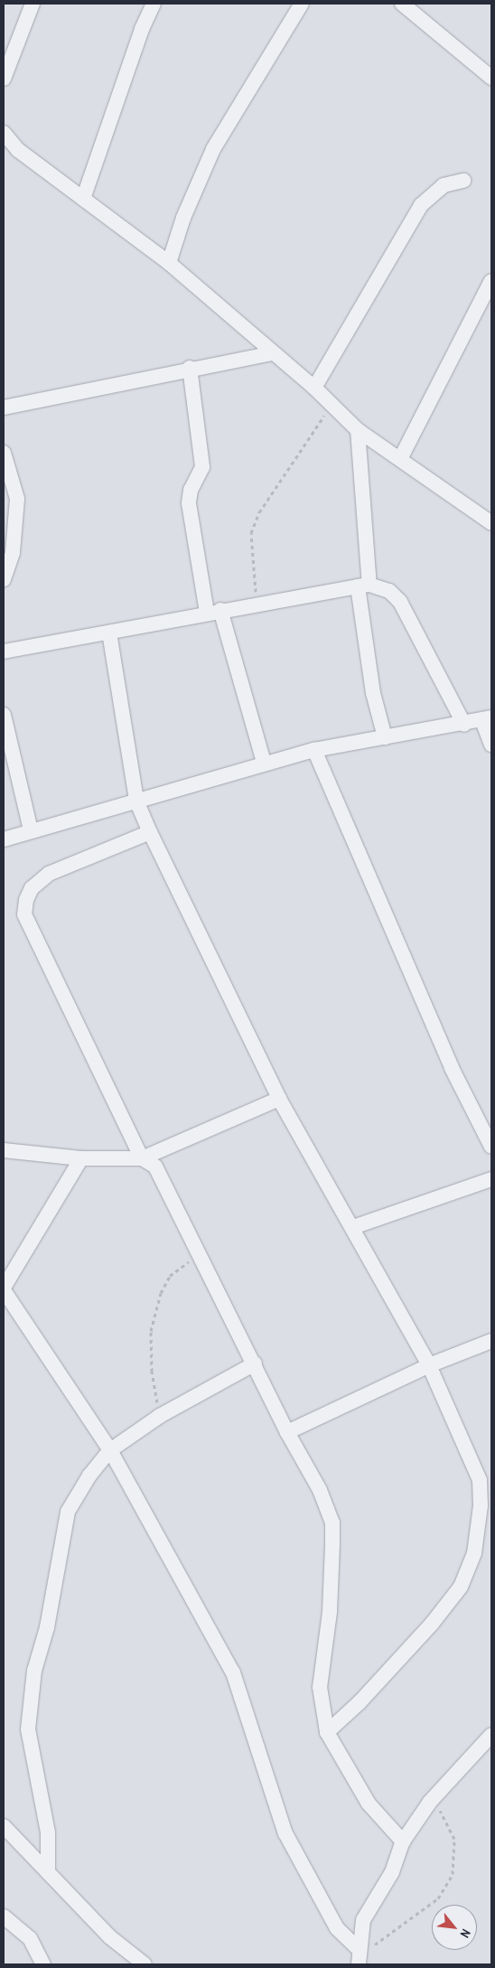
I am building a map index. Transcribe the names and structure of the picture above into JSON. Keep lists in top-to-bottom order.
{
  "north": "bottom right"
}
